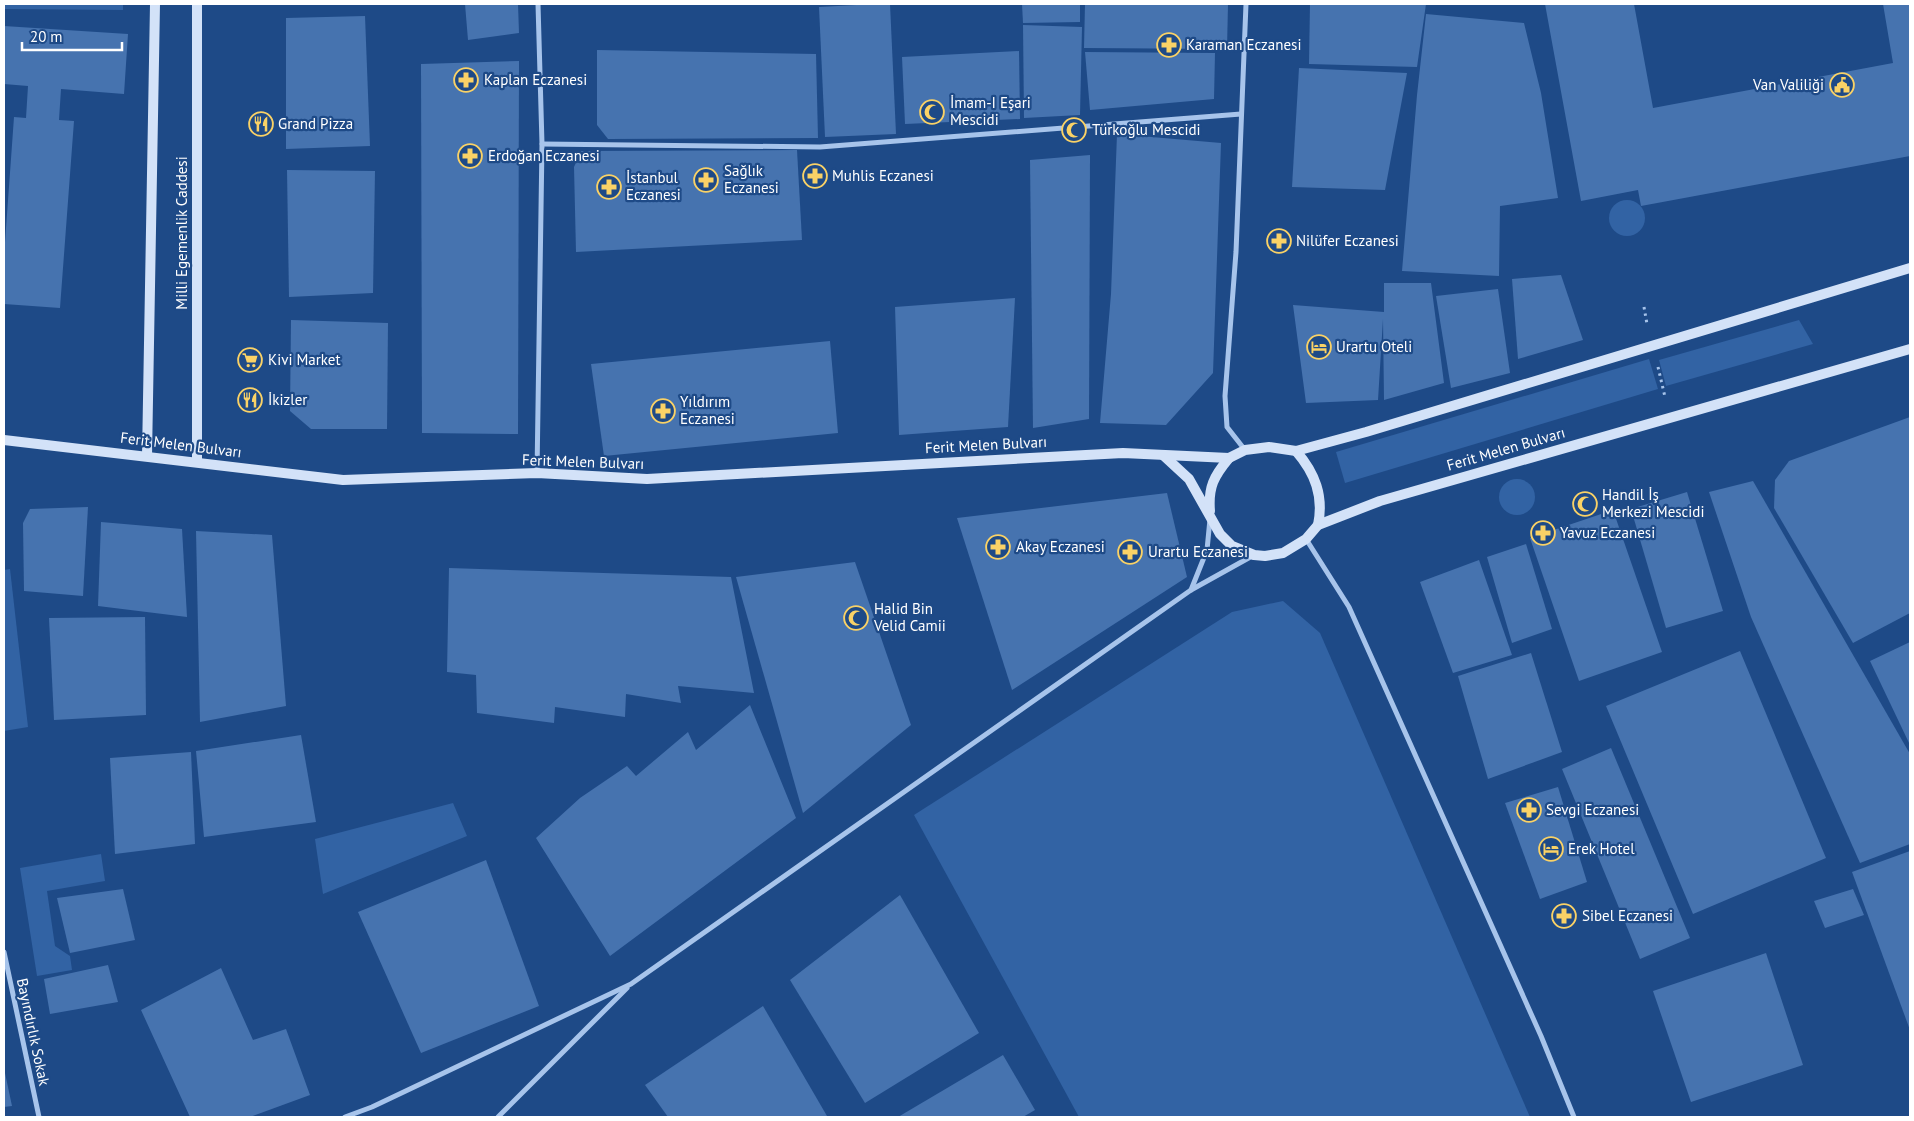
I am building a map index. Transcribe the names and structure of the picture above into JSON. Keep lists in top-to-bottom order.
{
  "streets": {
    "main road": ["Milli Egemenlik Caddesi", "Ferit Melen Bulvarı"],
    "street": ["Bayındırlık Sokak"]
  },
  "crossings": [
    ["Milli Egemenlik Caddesi", "Ferit Melen Bulvarı"]
  ],
  "places": {
    "pharmacy": [
      "Karaman Eczanesi",
      "Kaplan Eczanesi",
      "Erdoğan Eczanesi",
      "Muhlis Eczanesi",
      "Sağlık Eczanesi",
      "İstanbul Eczanesi",
      "Nilüfer Eczanesi",
      "Yıldırım Eczanesi",
      "Yavuz Eczanesi",
      "Akay Eczanesi",
      "Urartu Eczanesi",
      "Sevgi Eczanesi",
      "Sibel Eczanesi"
    ],
    "public building": ["Van Valiliği"],
    "mosque": [
      "İmam-I Eşari Mescidi",
      "Türkoğlu Mescidi",
      "Handil İş Merkezi Mescidi",
      "Halid Bin Velid Camii"
    ],
    "restaurant": ["Grand Pizza", "İkizler"],
    "hotel": ["Urartu Oteli", "Erek Hotel"],
    "supermarket": ["Kivi Market"]
  },
  "scale_bar": "20 m"
}
